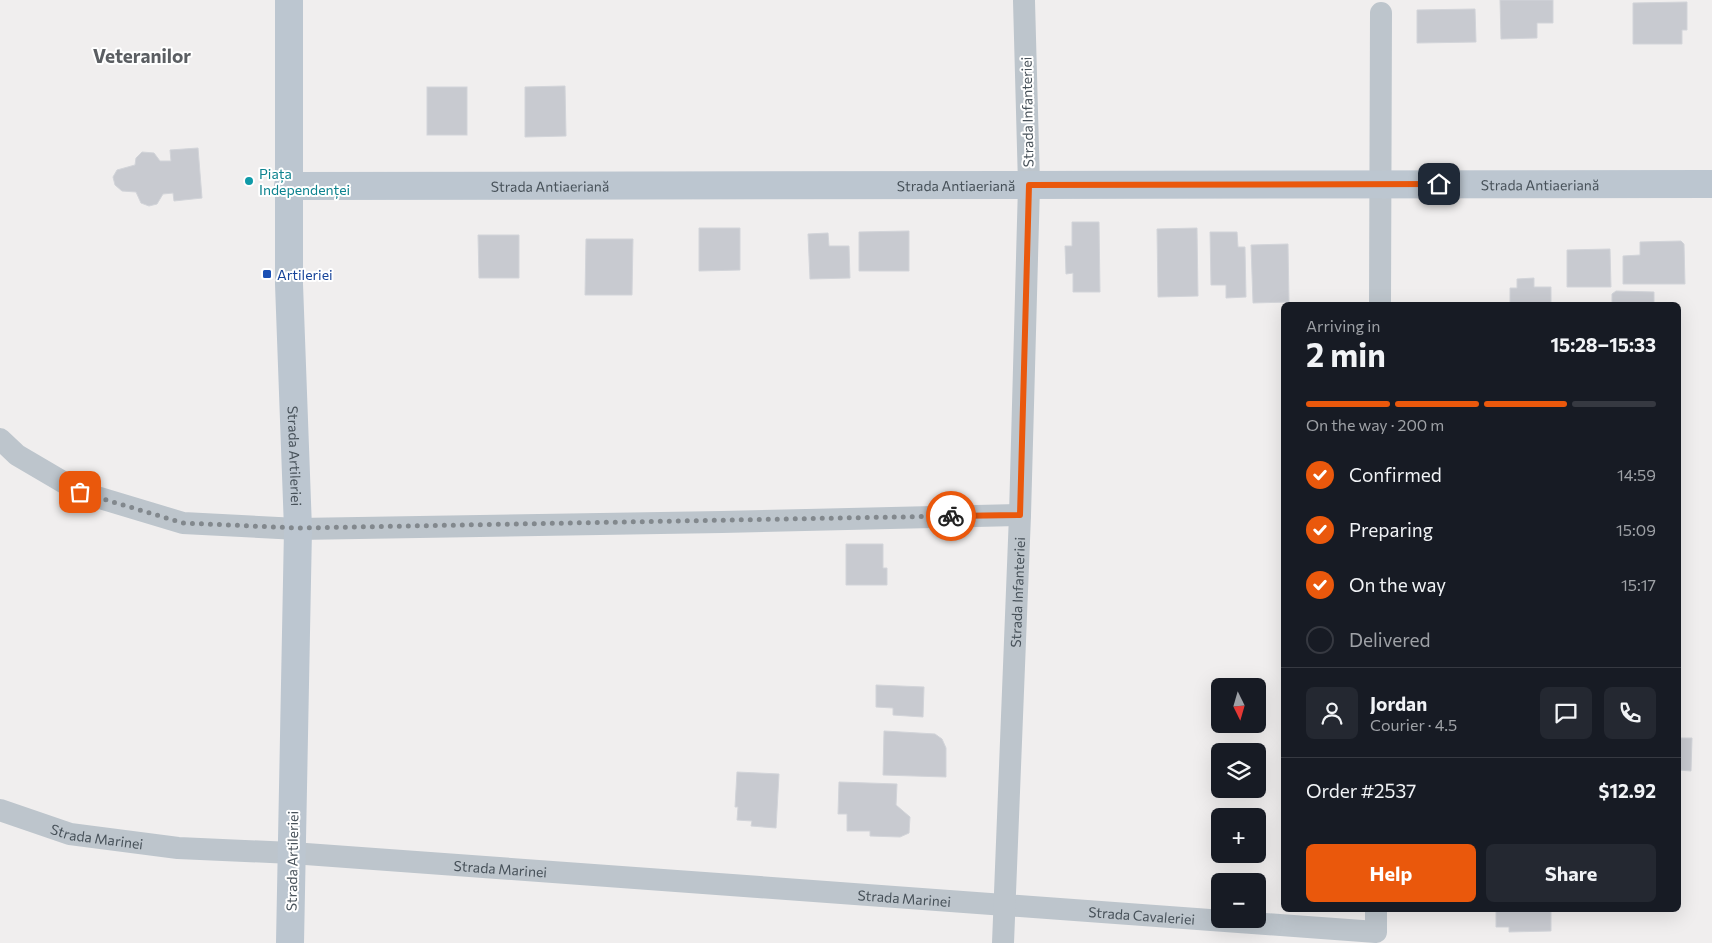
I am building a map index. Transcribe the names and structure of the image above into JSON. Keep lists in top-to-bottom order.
{
  "streets": {
    "street": [
      "Strada Infanteriei",
      "Strada Antiaeriană",
      "Strada Artileriei",
      "Strada Marinei",
      "Strada Cavaleriei"
    ]
  },
  "crossings": [
    ["Strada Infanteriei", "Strada Antiaeriană"],
    ["Strada Infanteriei", "Strada Marinei"],
    ["Strada Infanteriei", "Strada Cavaleriei"],
    ["Strada Antiaeriană", "Strada Artileriei"],
    ["Strada Artileriei", "Strada Marinei"],
    ["Strada Marinei", "Strada Cavaleriei"]
  ],
  "districts": ["Veteranilor"],
  "places": {
    "other": ["Piața Independenței"],
    "transit": ["Artileriei"]
  },
  "north": "bottom",
  "page": {
    "heading": ["2 min", "Arriving in", "15:28–15:33"],
    "panel": [
      "Jordan",
      "Courier · 4.5",
      "Order #2537",
      "$12.92"
    ],
    "bar": "On the way · 200 m",
    "list": [
      ["Confirmed", "14:59"],
      ["Preparing", "15:09"],
      ["On the way", "15:17"],
      "Delivered"
    ],
    "map_buttons": ["+", "−"],
    "buttons": ["Help", "Share"]
  }
}
